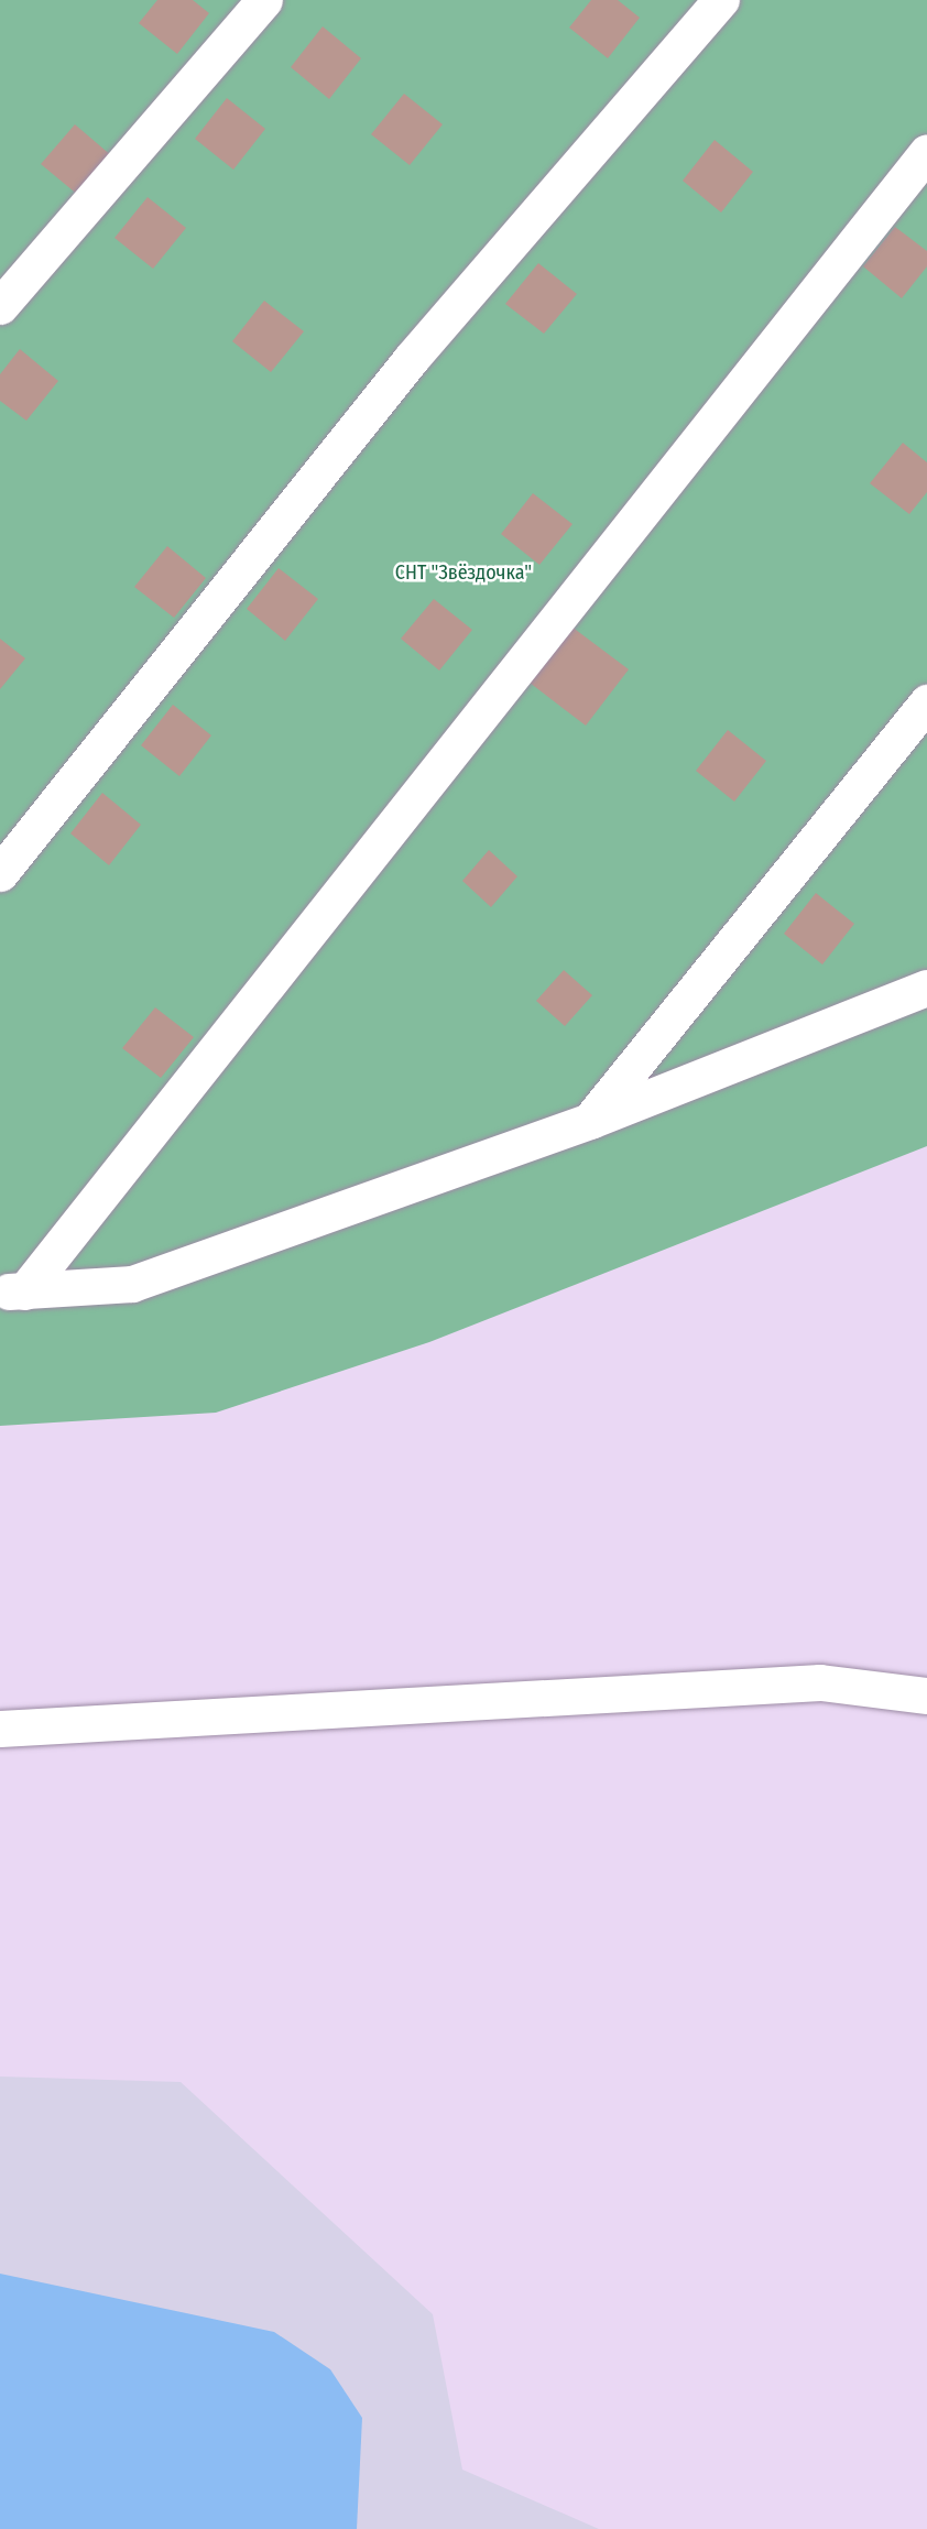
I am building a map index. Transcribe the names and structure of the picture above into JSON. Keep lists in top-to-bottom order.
{
  "parks": ["СНТ \"Звёздочка\""]
}
